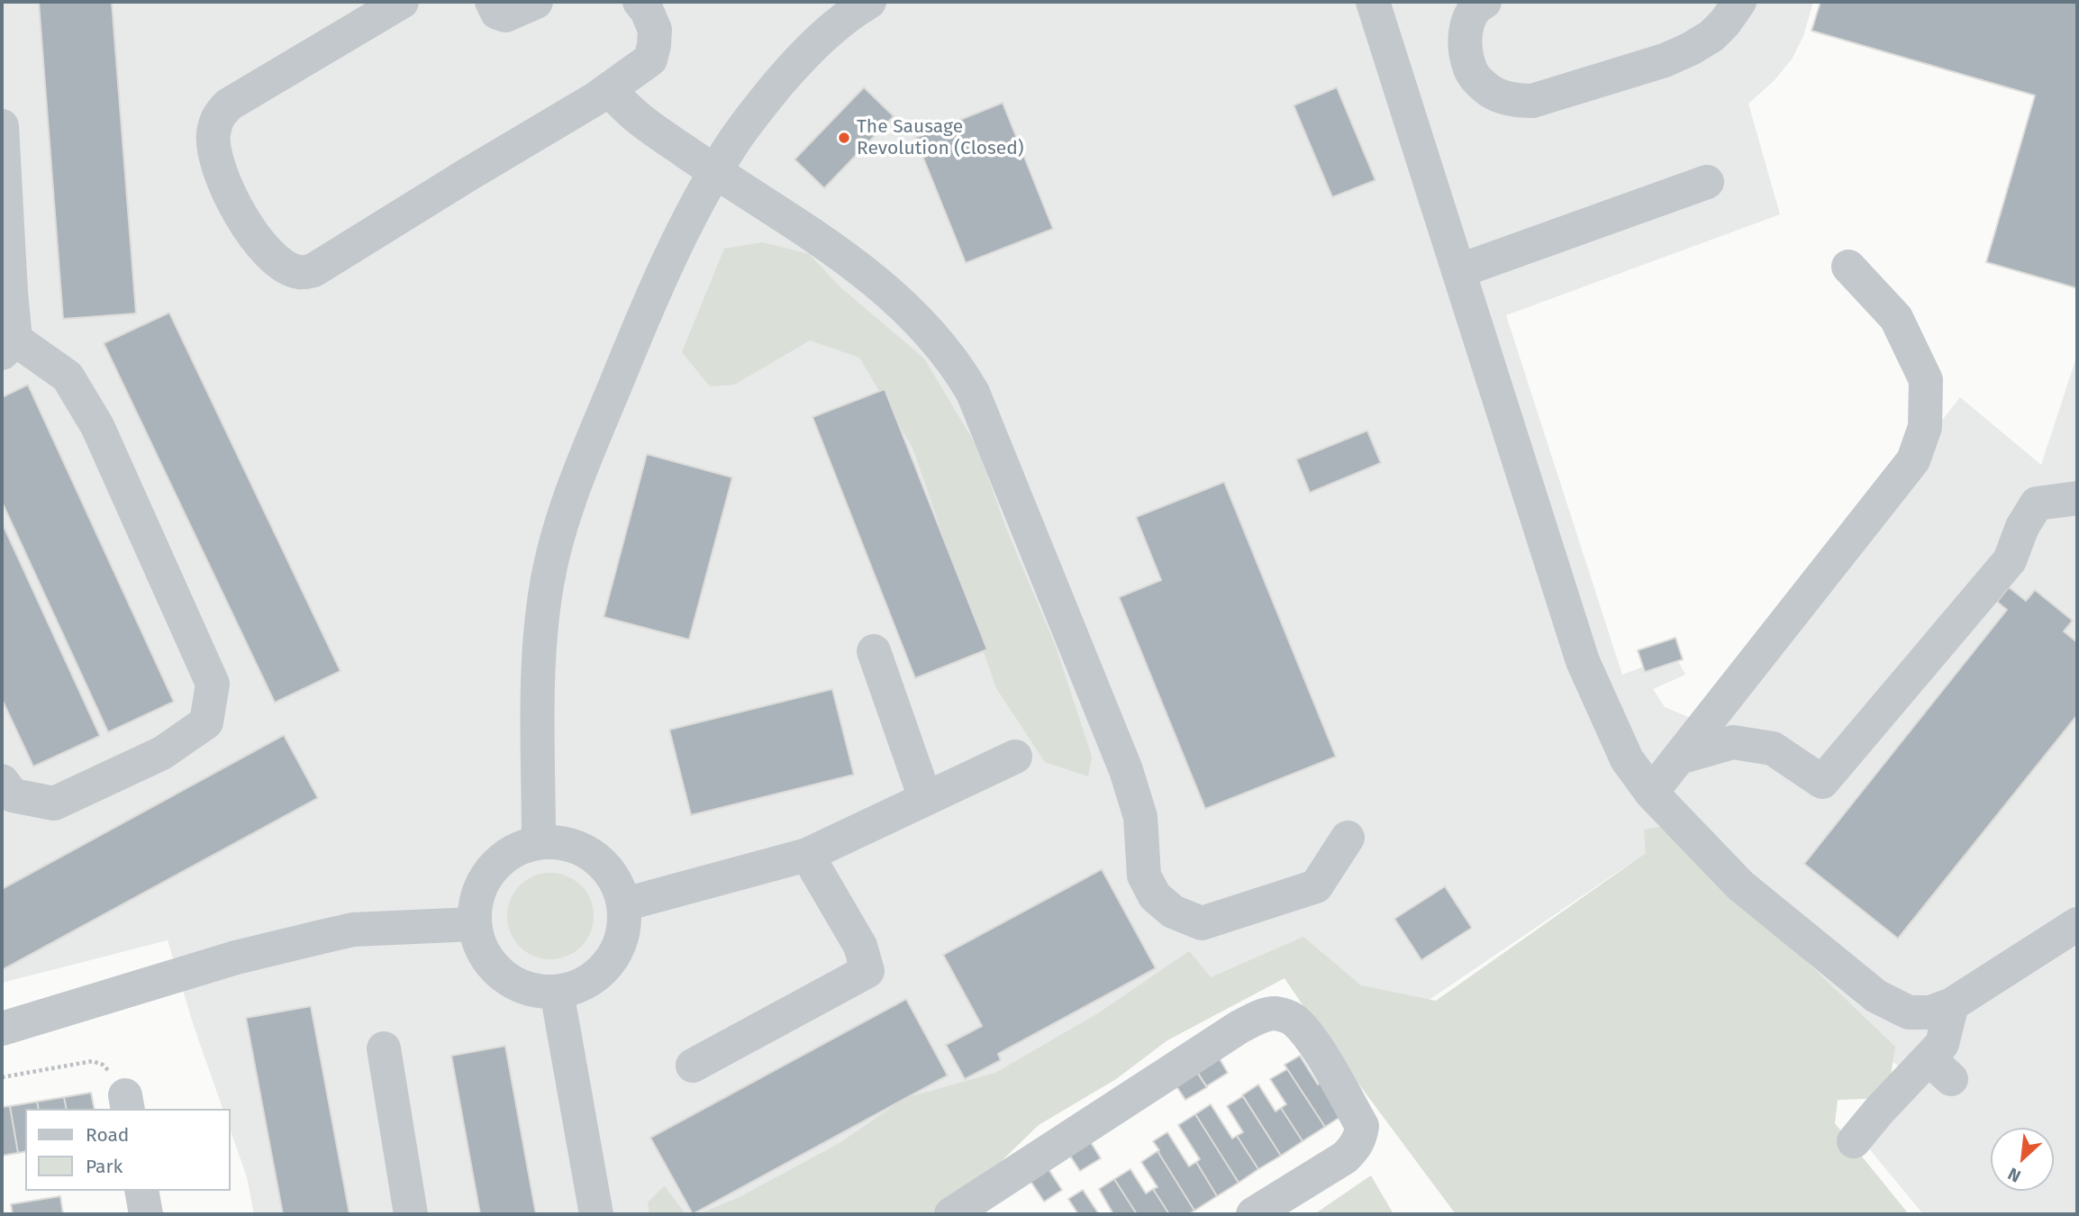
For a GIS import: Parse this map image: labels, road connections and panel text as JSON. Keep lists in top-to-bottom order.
{
  "places": ["The Sausage Revolution (Closed)"],
  "legend": ["Road", "Park"],
  "north": "bottom left"
}
